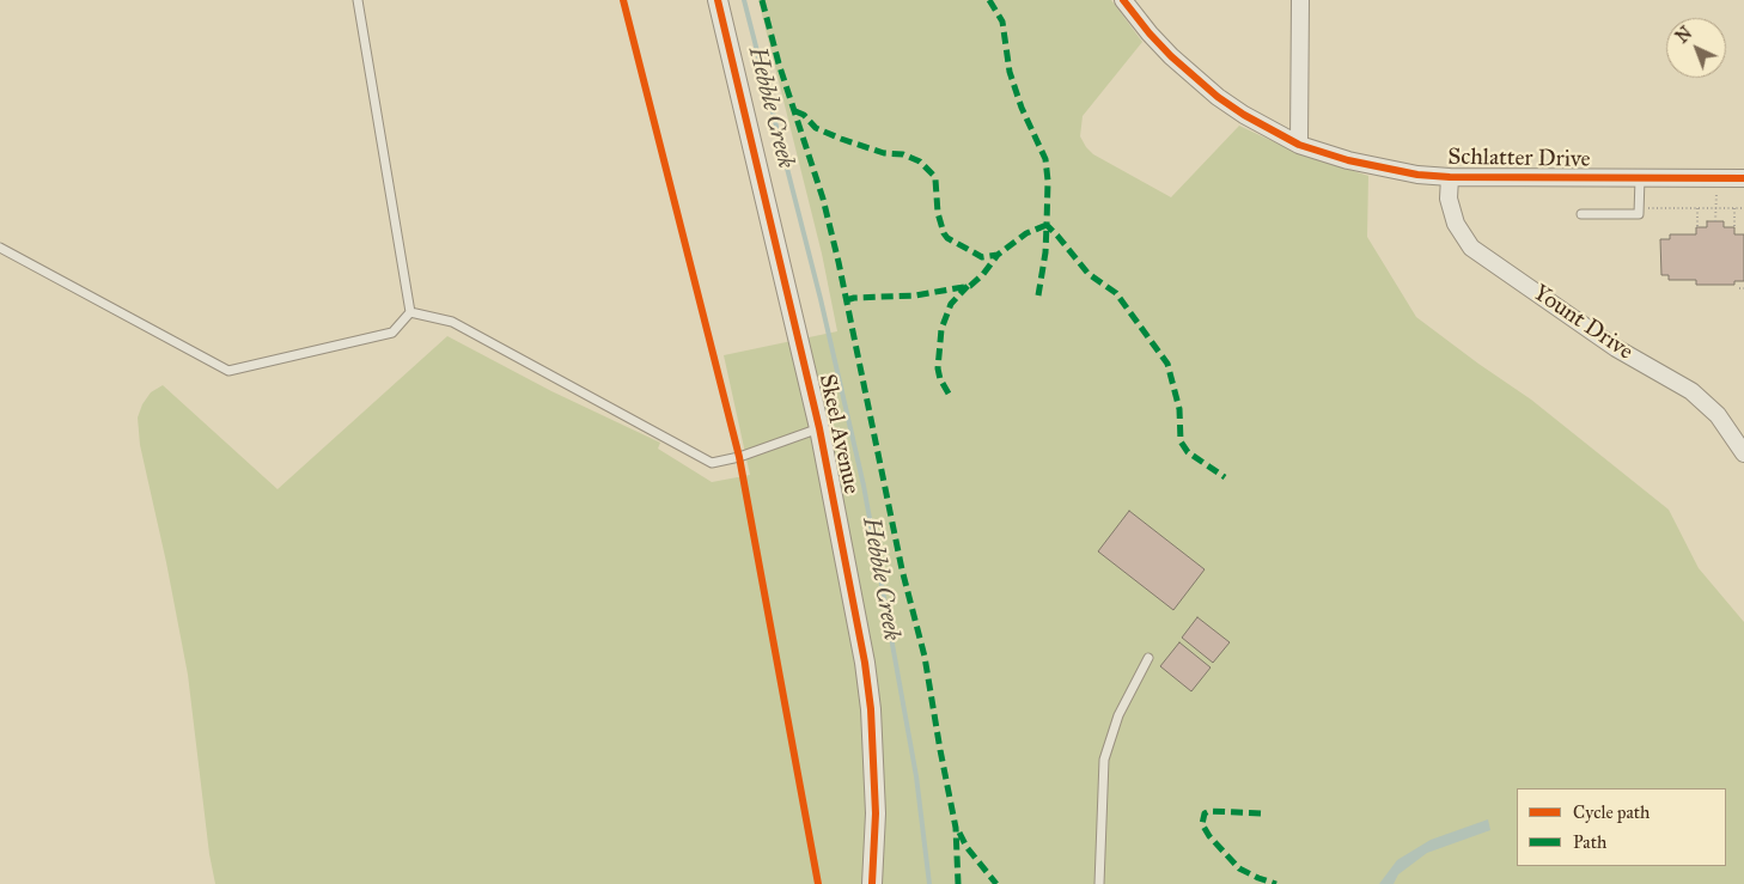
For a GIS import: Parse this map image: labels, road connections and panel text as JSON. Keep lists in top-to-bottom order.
{
  "streets": {
    "street": ["Schlatter Drive", "Yount Drive", "Skeel Avenue"]
  },
  "crossings": [
    ["Schlatter Drive", "Yount Drive"]
  ],
  "water": ["Hebble Creek"],
  "legend": ["Cycle path", "Path"],
  "north": "top left"
}
